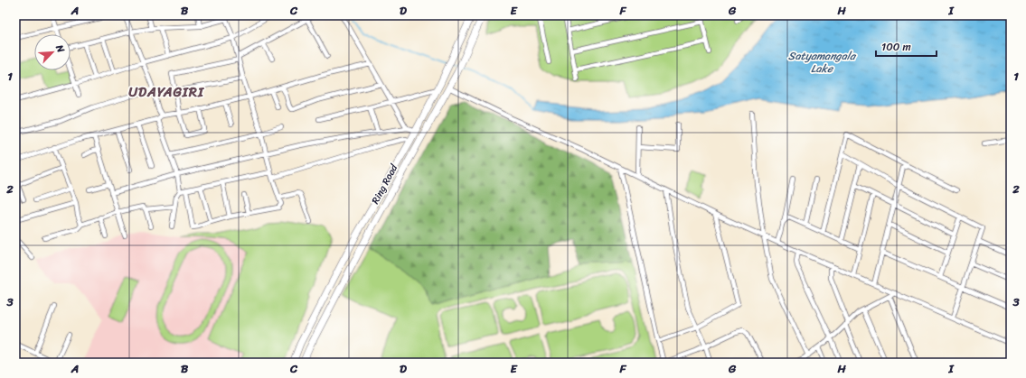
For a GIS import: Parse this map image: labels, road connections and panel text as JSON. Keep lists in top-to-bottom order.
{
  "streets": {
    "main road": ["Ring Road"]
  },
  "districts": ["UDAYAGIRI"],
  "water": ["Satyamangala Lake"],
  "scale_bar": "100 m",
  "north": "top right",
  "grid": {
    "columns": [
      "A",
      "B",
      "C",
      "D",
      "E",
      "F",
      "G",
      "H",
      "I"
    ],
    "rows": ["1", "2", "3"]
  }
}
